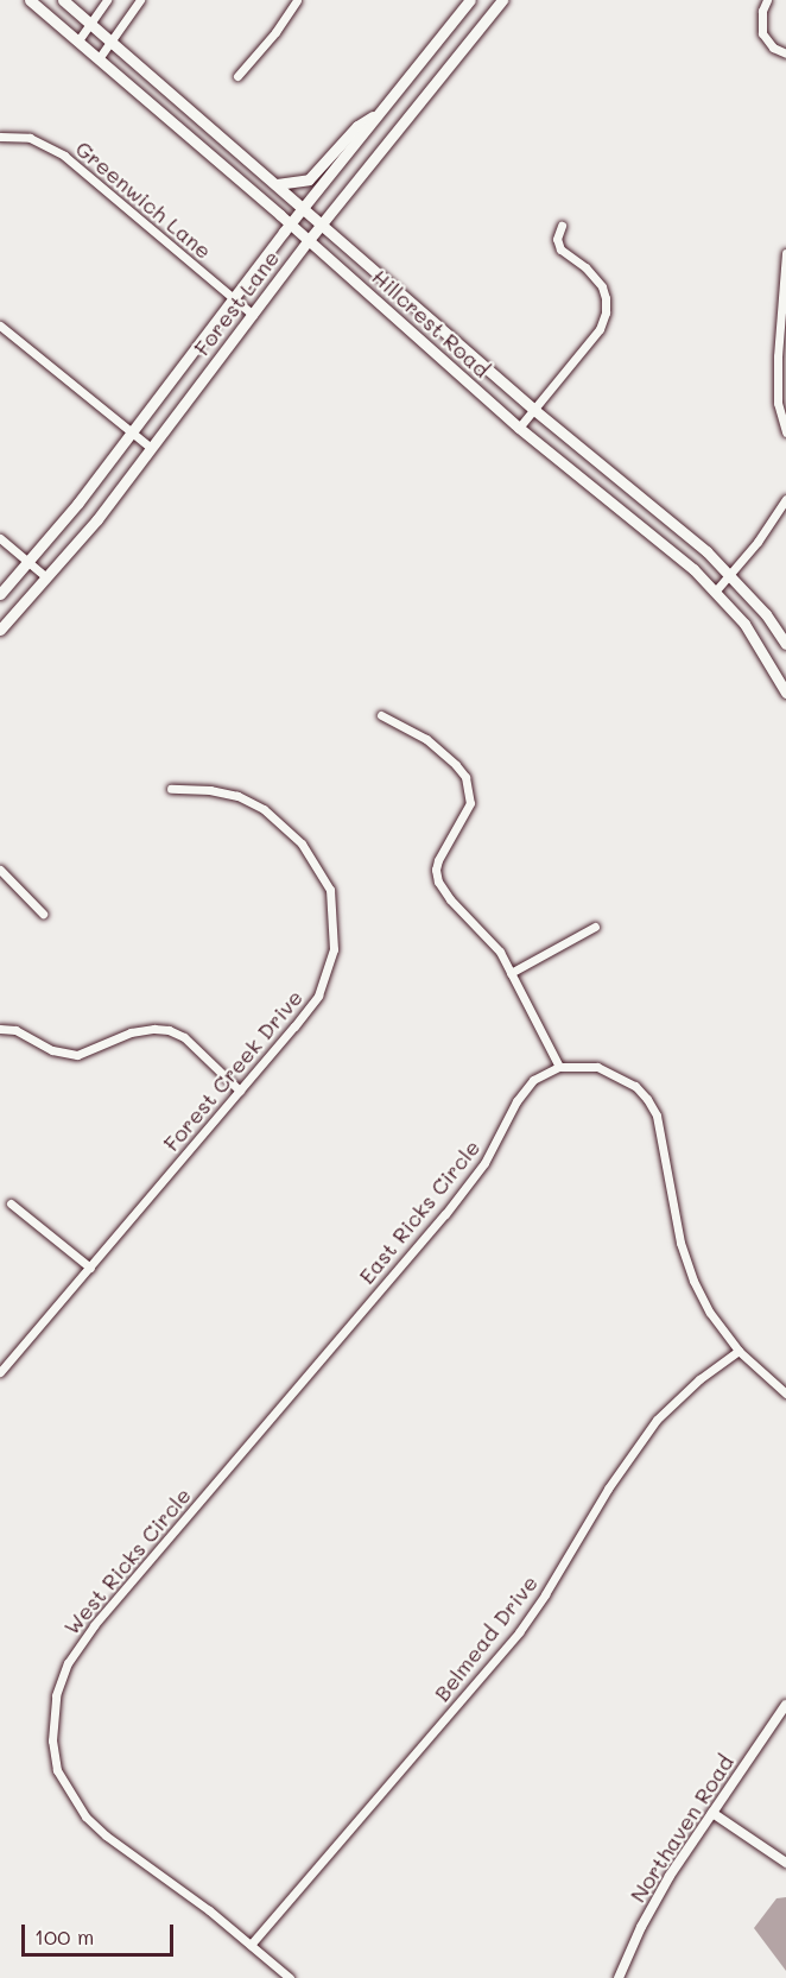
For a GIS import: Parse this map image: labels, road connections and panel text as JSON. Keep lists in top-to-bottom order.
{
  "streets": {
    "main road": ["Forest Lane", "Hillcrest Road"],
    "street": [
      "Greenwich Lane",
      "Forest Creek Drive",
      "East Ricks Circle",
      "West Ricks Circle",
      "Belmead Drive",
      "Northaven Road"
    ]
  },
  "crossings": [
    ["Greenwich Lane", "Forest Lane"],
    ["Forest Lane", "Hillcrest Road"],
    ["East Ricks Circle", "West Ricks Circle"],
    ["West Ricks Circle", "Belmead Drive"]
  ],
  "scale_bar": "100 m"
}
